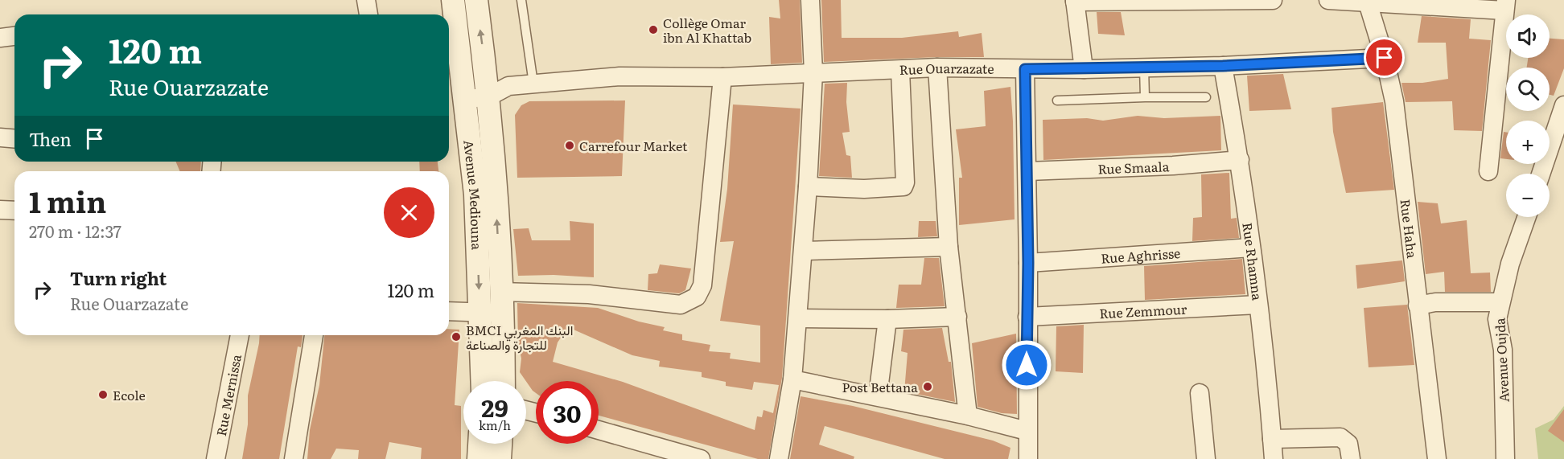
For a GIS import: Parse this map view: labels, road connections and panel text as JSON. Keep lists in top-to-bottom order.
{
  "streets": {
    "street": [
      "Rue Ouarzazate",
      "Rue Smaala",
      "Avenue Mediouna",
      "Rue Haha",
      "Rue Aghrisse",
      "Rue Rhamna",
      "Rue Zemmour",
      "Avenue Oujda",
      "Rue Mernissa"
    ]
  },
  "crossings": [
    ["Rue Ouarzazate", "Avenue Mediouna"],
    ["Rue Ouarzazate", "Rue Haha"],
    ["Rue Ouarzazate", "Rue Rhamna"],
    ["Rue Smaala", "Rue Rhamna"],
    ["Rue Aghrisse", "Rue Rhamna"],
    ["Rue Rhamna", "Rue Zemmour"]
  ],
  "places": [
    "Collège Omar ibn Al Khattab",
    "Carrefour Market",
    "BMCI البنك المغربي للتجارة والصناعة",
    "Post Bettana",
    "Ecole"
  ],
  "page": {
    "map_buttons": ["+", "−"],
    "turn": ["120 m", "Rue Ouarzazate"],
    "then": "Then",
    "heading": ["1 min", "270 m · 12:37"],
    "list": [
      {
        "name": "Turn right",
        "note": "Rue Ouarzazate",
        "value": "120 m"
      }
    ],
    "speed": "29 km/h",
    "limit": "30"
  }
}
